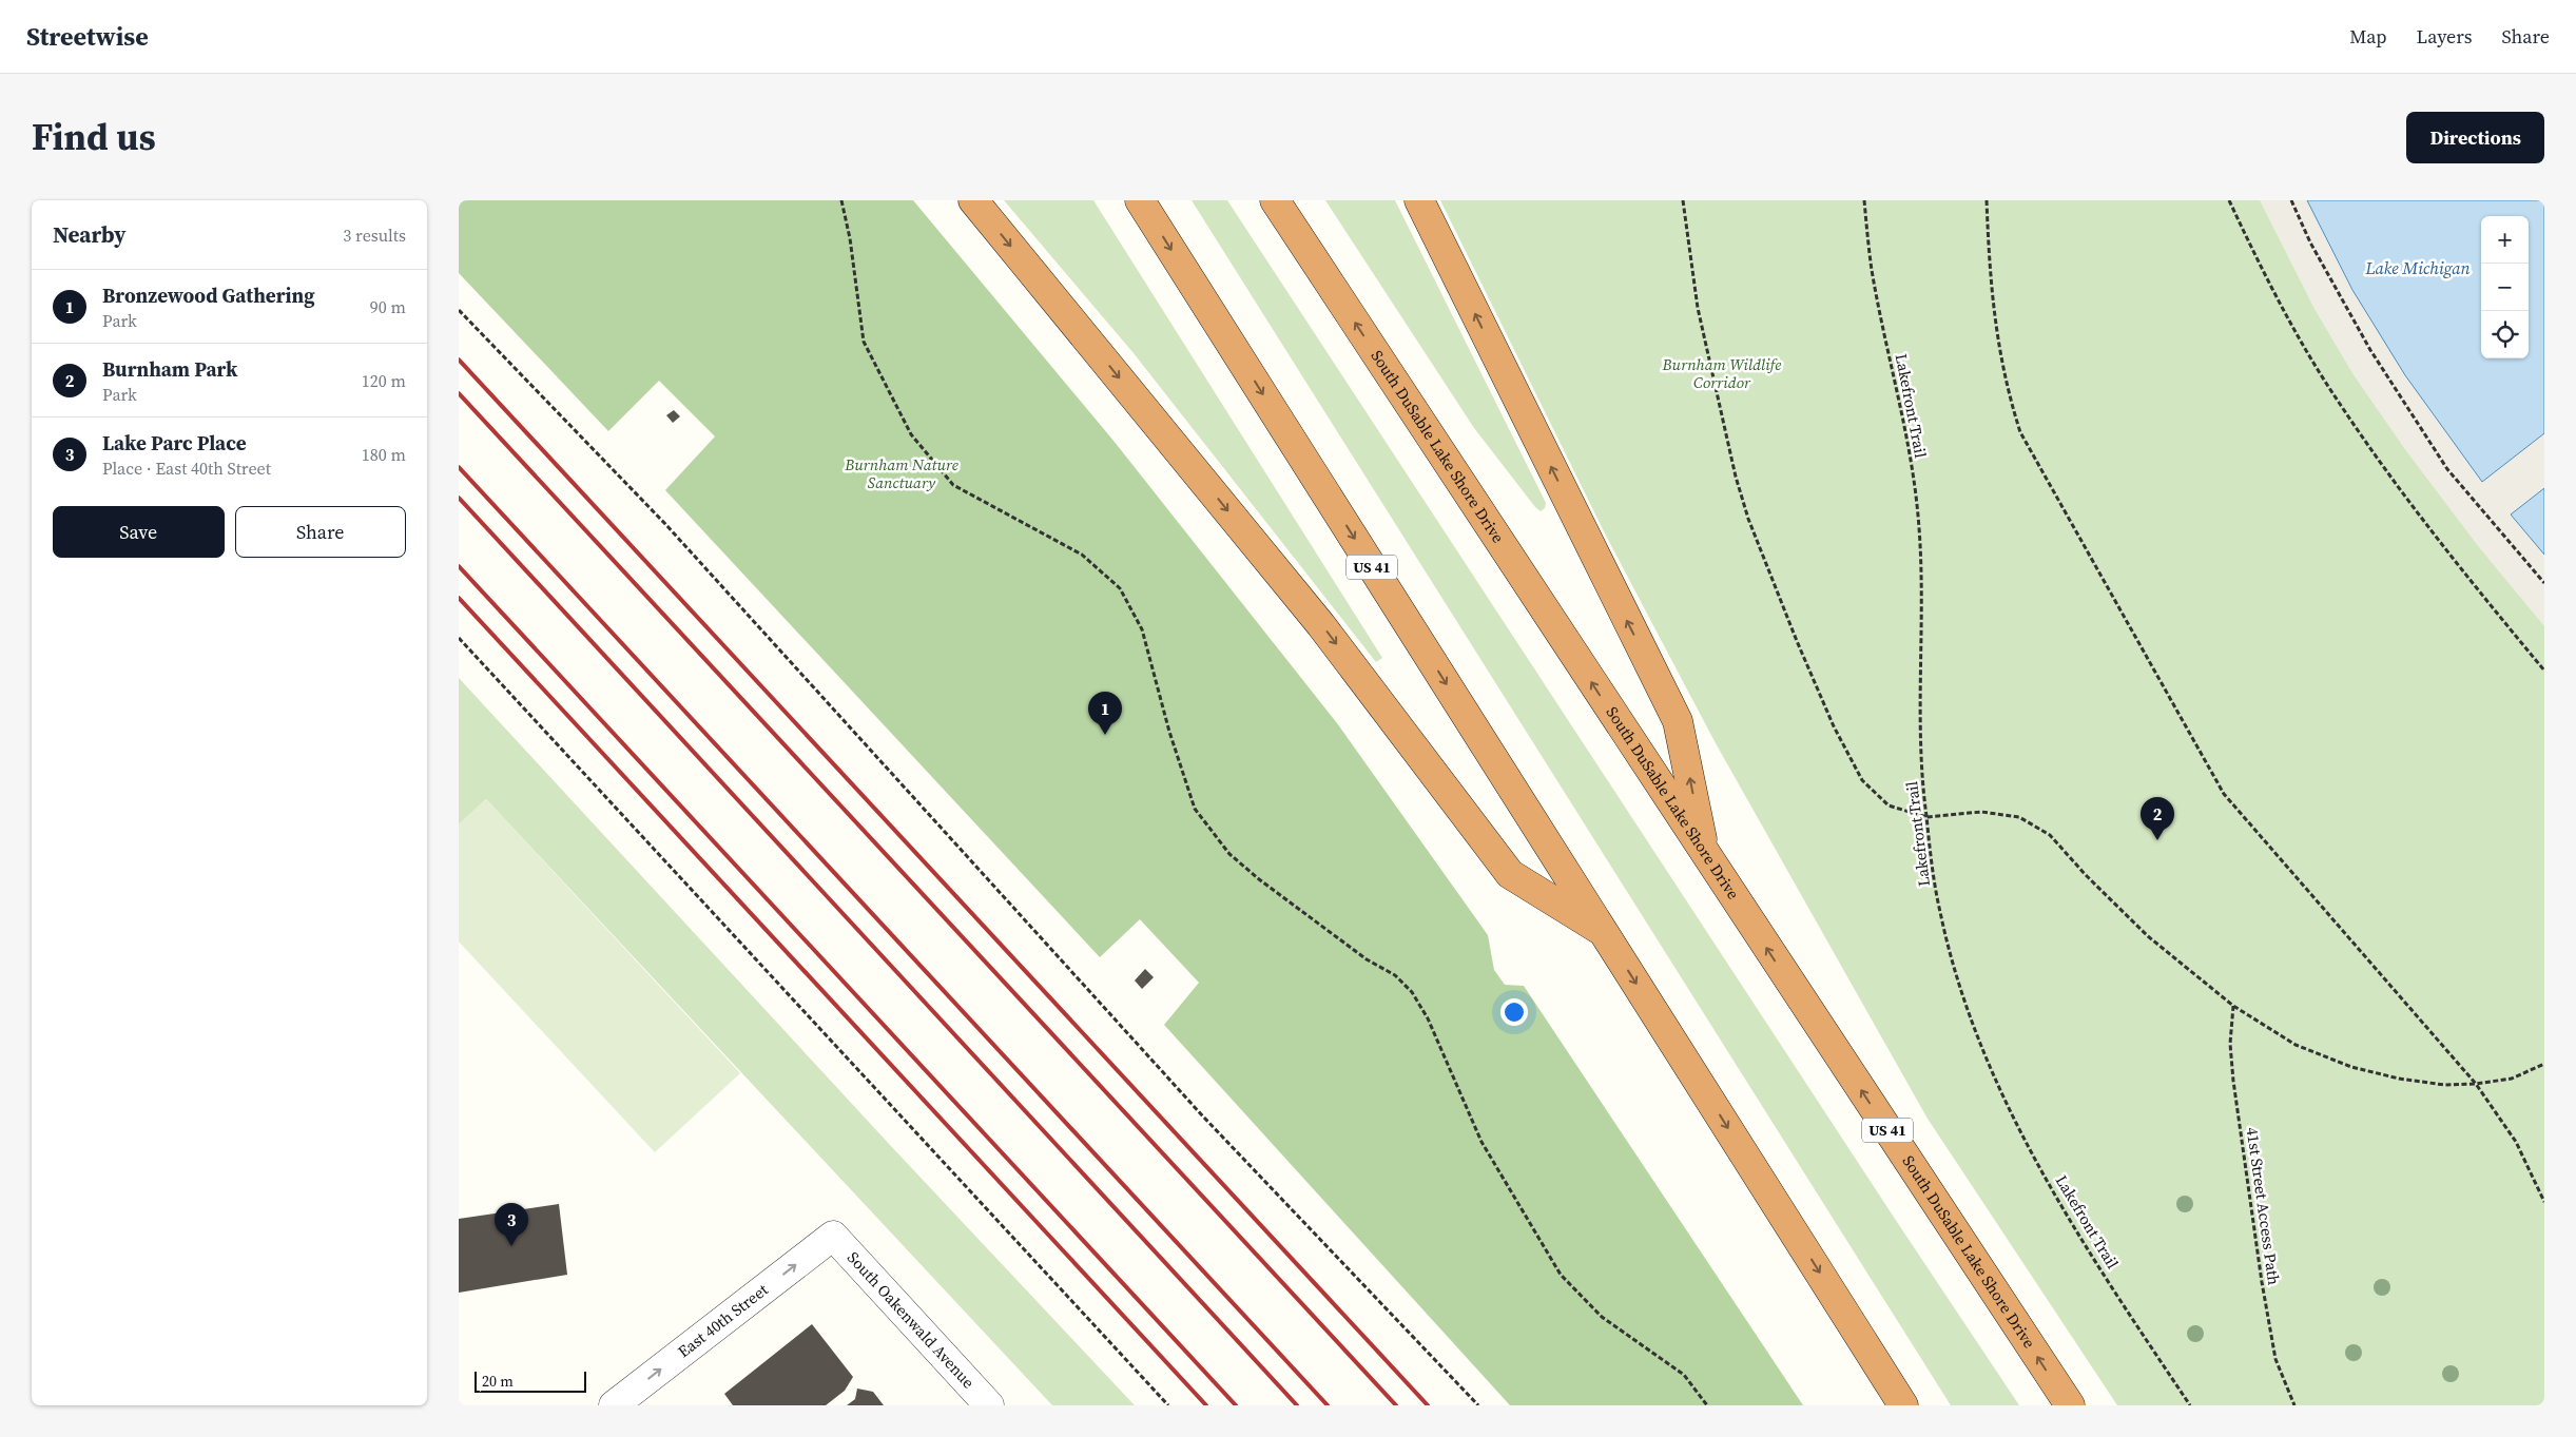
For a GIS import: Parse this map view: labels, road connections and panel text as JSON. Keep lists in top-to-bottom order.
{
  "streets": {
    "highway": ["South DuSable Lake Shore Drive", "US 41"],
    "street": ["East 40th Street", "South Oakenwald Avenue"],
    "path": ["Lakefront Trail", "41st Street Access Path"]
  },
  "crossings": [
    ["East 40th Street", "South Oakenwald Avenue"]
  ],
  "one_way": ["East 40th Street"],
  "water": ["Lake Michigan"],
  "parks": ["Burnham Wildlife Corridor", "Burnham Nature Sanctuary"],
  "scale_bar": "20 m",
  "page": {
    "header": "Streetwise",
    "nav": ["Map", "Layers", "Share"],
    "title": "Find us",
    "buttons": [
      "Directions",
      ["Save", "Share"]
    ],
    "heading": ["Nearby", "3 results"],
    "map_buttons": ["+", "−"],
    "list": [
      {
        "mark": "1",
        "name": "Bronzewood Gathering",
        "note": "Park",
        "value": "90 m"
      },
      {
        "mark": "2",
        "name": "Burnham Park",
        "note": "Park",
        "value": "120 m"
      },
      {
        "mark": "3",
        "name": "Lake Parc Place",
        "note": "Place · East 40th Street",
        "value": "180 m"
      }
    ],
    "pins": ["1", "2", "3"],
    "scale": "20 m"
  }
}
